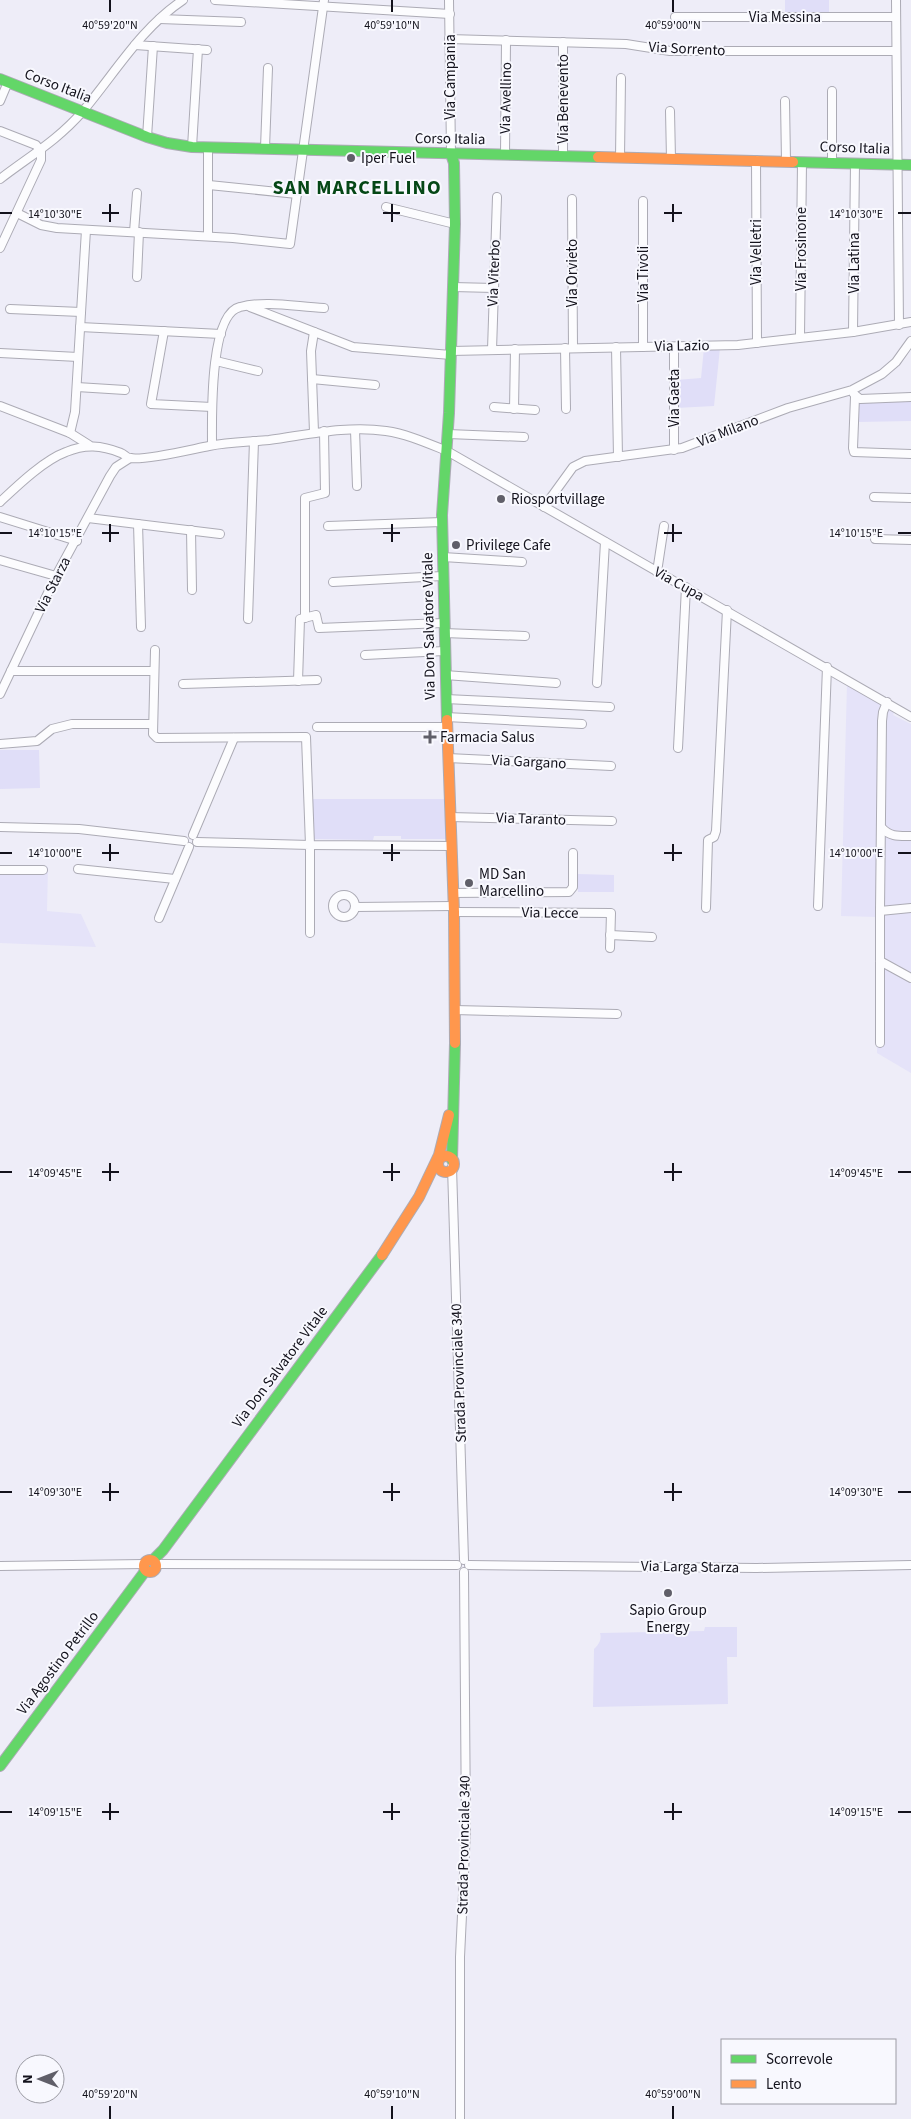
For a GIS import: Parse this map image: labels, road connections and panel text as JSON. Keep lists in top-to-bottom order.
{
  "streets": {
    "street": [
      "Via Messina",
      "Via Sorrento",
      "Via Campania",
      "Corso Italia",
      "Via Avellino",
      "Via Benevento",
      "Via Frosinone",
      "Via Velletri",
      "Via Latina",
      "Via Viterbo",
      "Via Orvieto",
      "Via Tivoli",
      "Via Lazio",
      "Via Gaeta",
      "Via Milano",
      "Via Cupa",
      "Via Starza",
      "Via Don Salvatore Vitale",
      "Via Gargano",
      "Via Taranto",
      "Via Lecce",
      "Strada Provinciale 340",
      "Via Larga Starza",
      "Via Agostino Petrillo"
    ]
  },
  "crossings": [
    ["Via Sorrento", "Via Campania"],
    ["Via Sorrento", "Via Avellino"],
    ["Via Sorrento", "Via Benevento"],
    ["Via Campania", "Corso Italia"],
    ["Via Campania", "Via Don Salvatore Vitale"],
    ["Corso Italia", "Via Avellino"],
    ["Corso Italia", "Via Benevento"],
    ["Corso Italia", "Via Frosinone"],
    ["Corso Italia", "Via Velletri"],
    ["Corso Italia", "Via Latina"],
    ["Corso Italia", "Via Don Salvatore Vitale"],
    ["Via Frosinone", "Via Lazio"],
    ["Via Velletri", "Via Lazio"],
    ["Via Latina", "Via Lazio"],
    ["Via Viterbo", "Via Lazio"],
    ["Via Orvieto", "Via Lazio"],
    ["Via Tivoli", "Via Lazio"],
    ["Via Lazio", "Via Gaeta"],
    ["Via Lazio", "Via Don Salvatore Vitale"],
    ["Via Gaeta", "Via Milano"],
    ["Via Milano", "Via Cupa"],
    ["Via Cupa", "Via Starza"],
    ["Via Cupa", "Via Don Salvatore Vitale"],
    ["Via Don Salvatore Vitale", "Via Gargano"],
    ["Via Don Salvatore Vitale", "Via Taranto"],
    ["Via Don Salvatore Vitale", "Via Lecce"],
    ["Via Don Salvatore Vitale", "Strada Provinciale 340"],
    ["Via Don Salvatore Vitale", "Via Larga Starza"],
    ["Via Don Salvatore Vitale", "Via Agostino Petrillo"],
    ["Strada Provinciale 340", "Via Larga Starza"],
    ["Via Larga Starza", "Via Agostino Petrillo"]
  ],
  "districts": ["SAN MARCELLINO"],
  "places": {
    "other": [
      "Iper Fuel",
      "Riosportvillage",
      "Privilege Cafe",
      "MD San Marcellino",
      "Sapio Group Energy"
    ],
    "health": ["Farmacia Salus"]
  },
  "legend": ["Scorrevole", "Lento"],
  "north": "left",
  "coordinates": [
    "40°59'20\"N",
    "40°59'10\"N",
    "40°59'00\"N",
    "14°10'30\"E",
    "14°10'15\"E",
    "14°10'00\"E",
    "14°09'45\"E",
    "14°09'30\"E",
    "14°09'15\"E"
  ]
}
